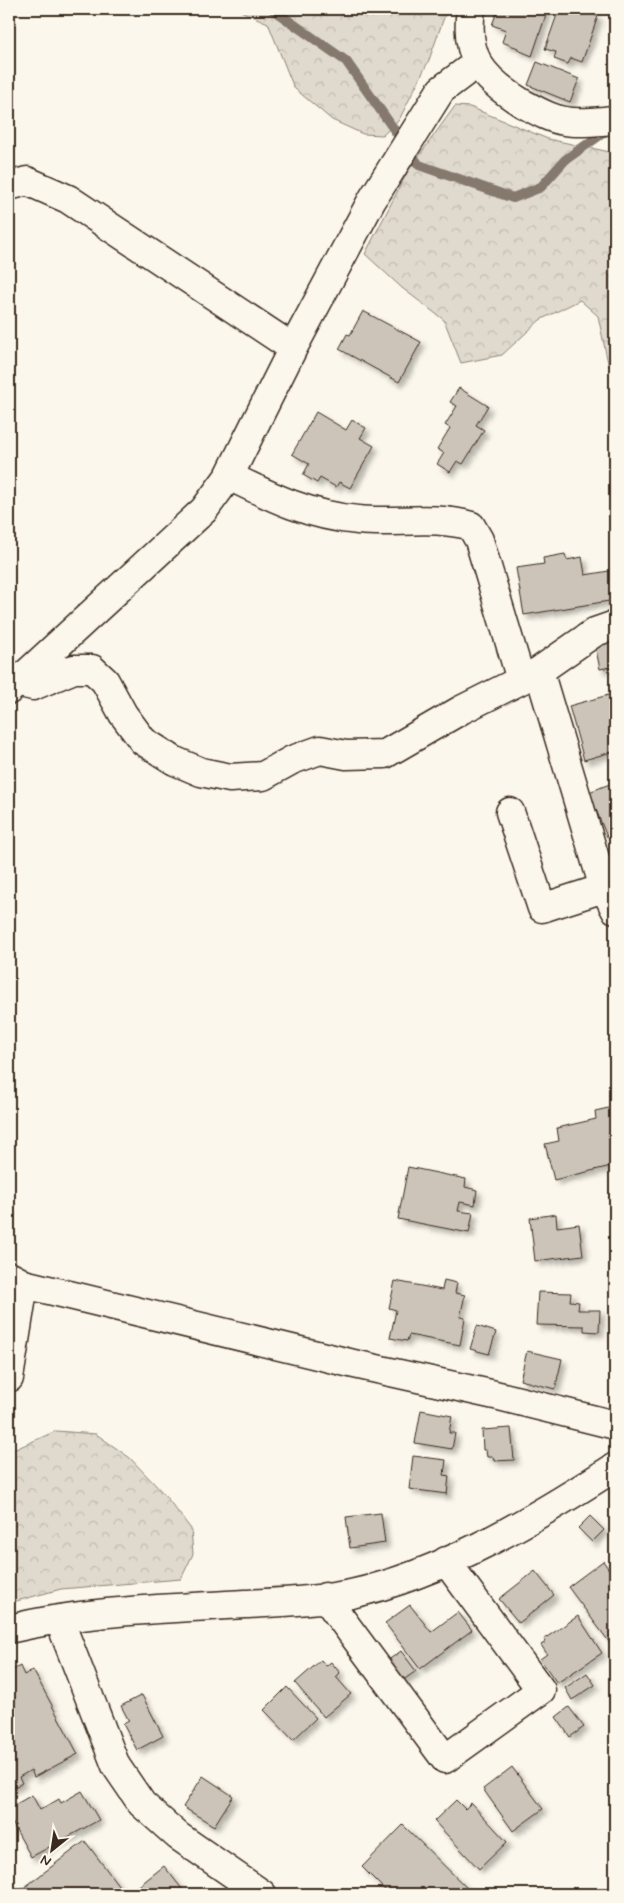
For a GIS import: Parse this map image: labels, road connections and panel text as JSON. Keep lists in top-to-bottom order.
{
  "north": "bottom left"
}
